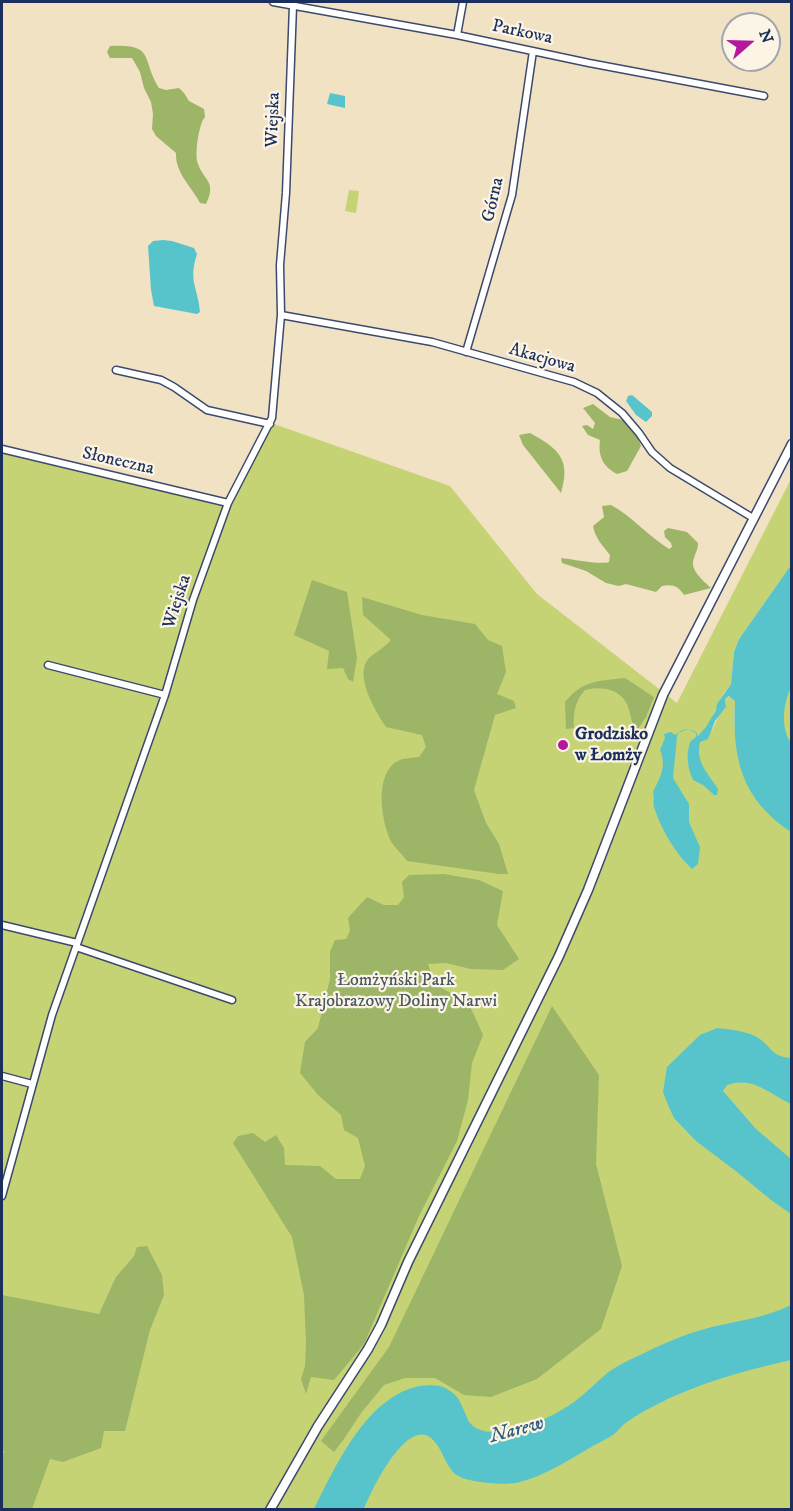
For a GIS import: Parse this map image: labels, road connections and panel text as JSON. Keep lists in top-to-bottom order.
{
  "streets": {
    "street": [
      "Parkowa",
      "Wiejska",
      "Górna",
      "Akacjowa",
      "Słoneczna"
    ]
  },
  "crossings": [
    ["Parkowa", "Wiejska"],
    ["Parkowa", "Górna"],
    ["Wiejska", "Akacjowa"],
    ["Wiejska", "Słoneczna"],
    ["Górna", "Akacjowa"]
  ],
  "water": ["Narew"],
  "parks": ["Łomżyński Park Krajobrazowy Doliny Narwi"],
  "places": ["Grodzisko w Łomży"],
  "north": "right"
}
